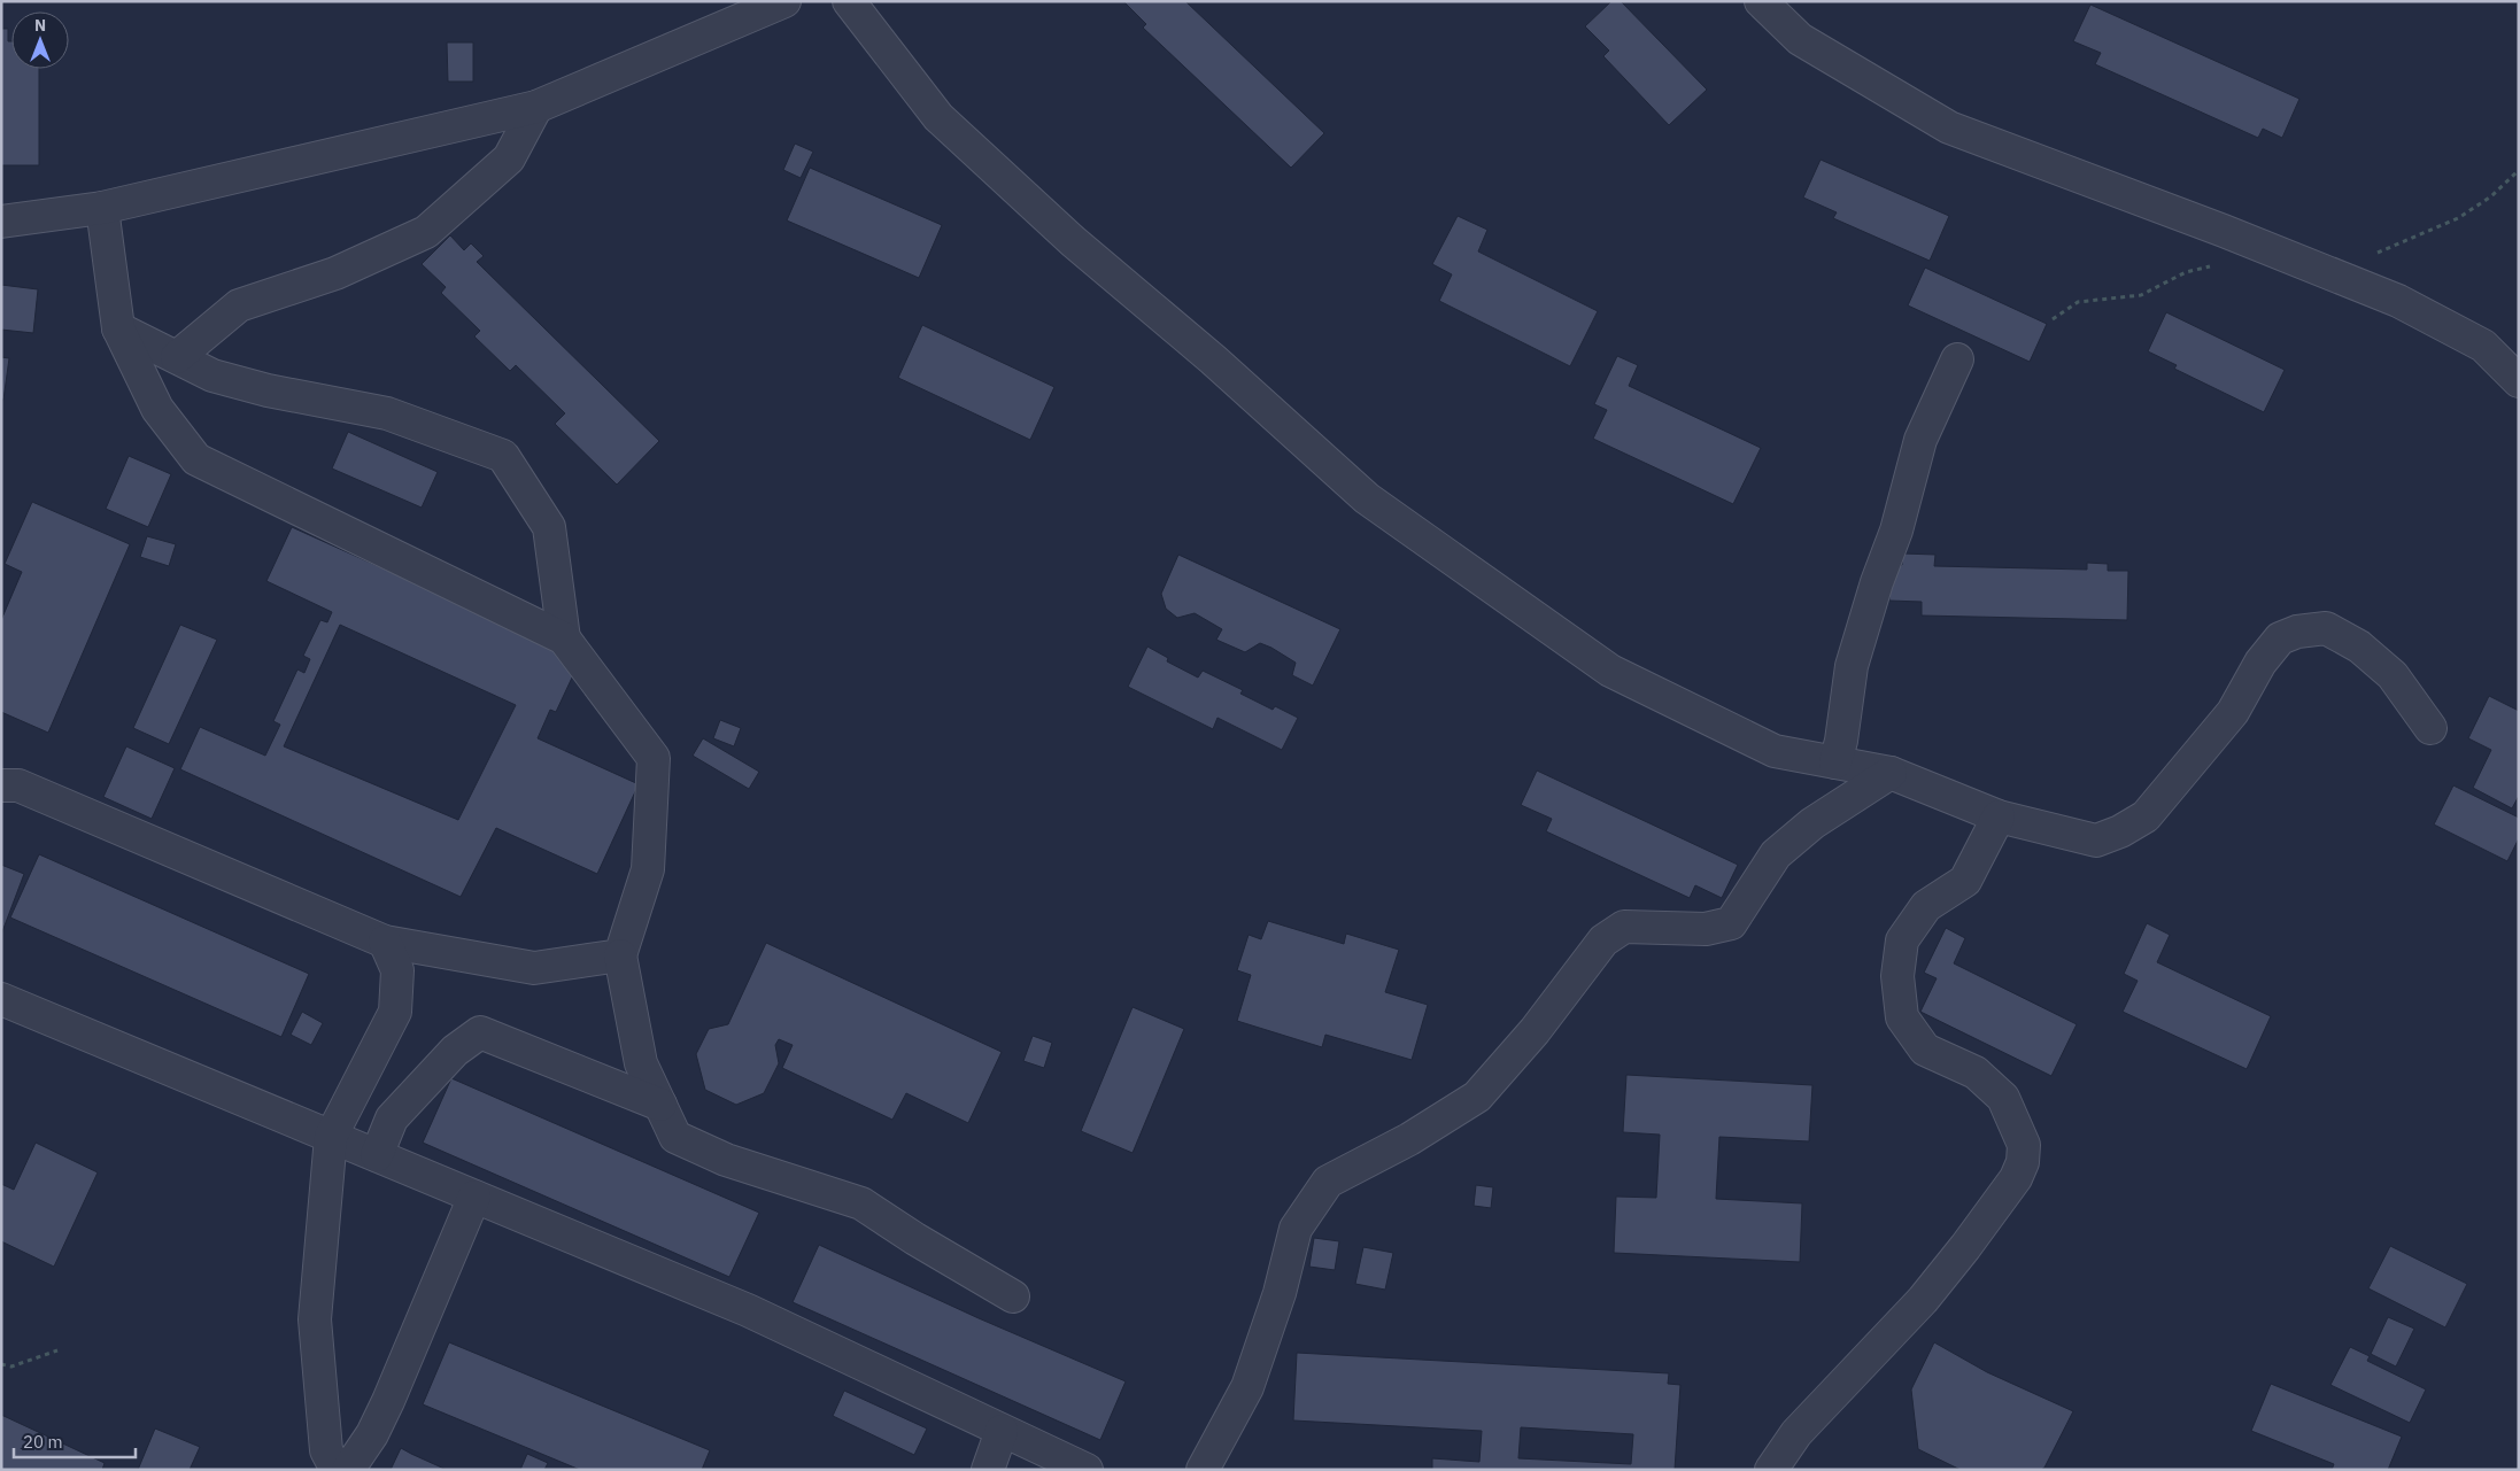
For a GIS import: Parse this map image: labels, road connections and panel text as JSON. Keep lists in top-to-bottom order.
{
  "scale_bar": "20 m",
  "north": "top"
}
